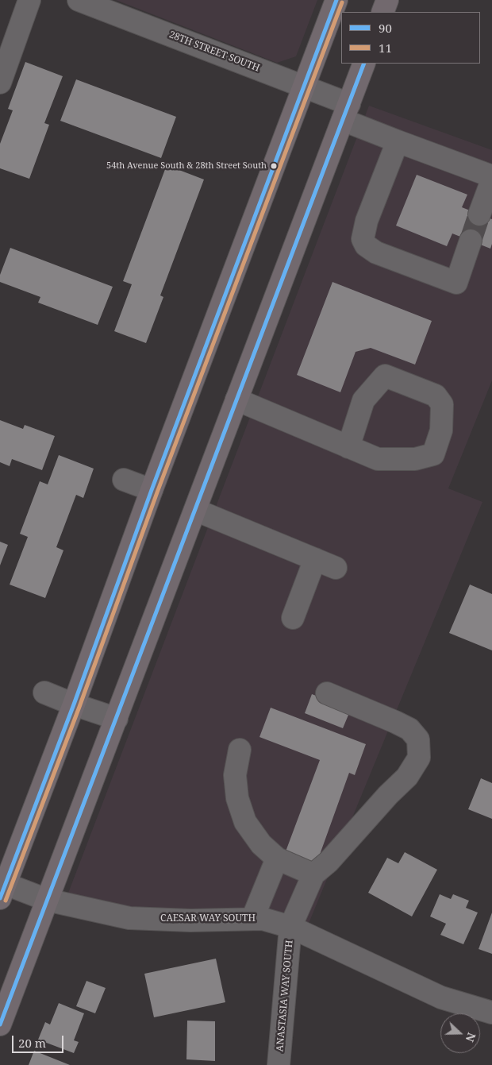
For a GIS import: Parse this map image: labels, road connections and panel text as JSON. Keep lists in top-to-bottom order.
{
  "streets": {
    "street": ["28TH STREET SOUTH", "CAESAR WAY SOUTH", "ANASTASIA WAY SOUTH"]
  },
  "crossings": [
    ["CAESAR WAY SOUTH", "ANASTASIA WAY SOUTH"]
  ],
  "places": ["54th Avenue South & 28th Street South"],
  "lines": ["transit line 90", "transit line 11"],
  "legend": ["90", "11"],
  "scale_bar": "20 m",
  "north": "right"
}
